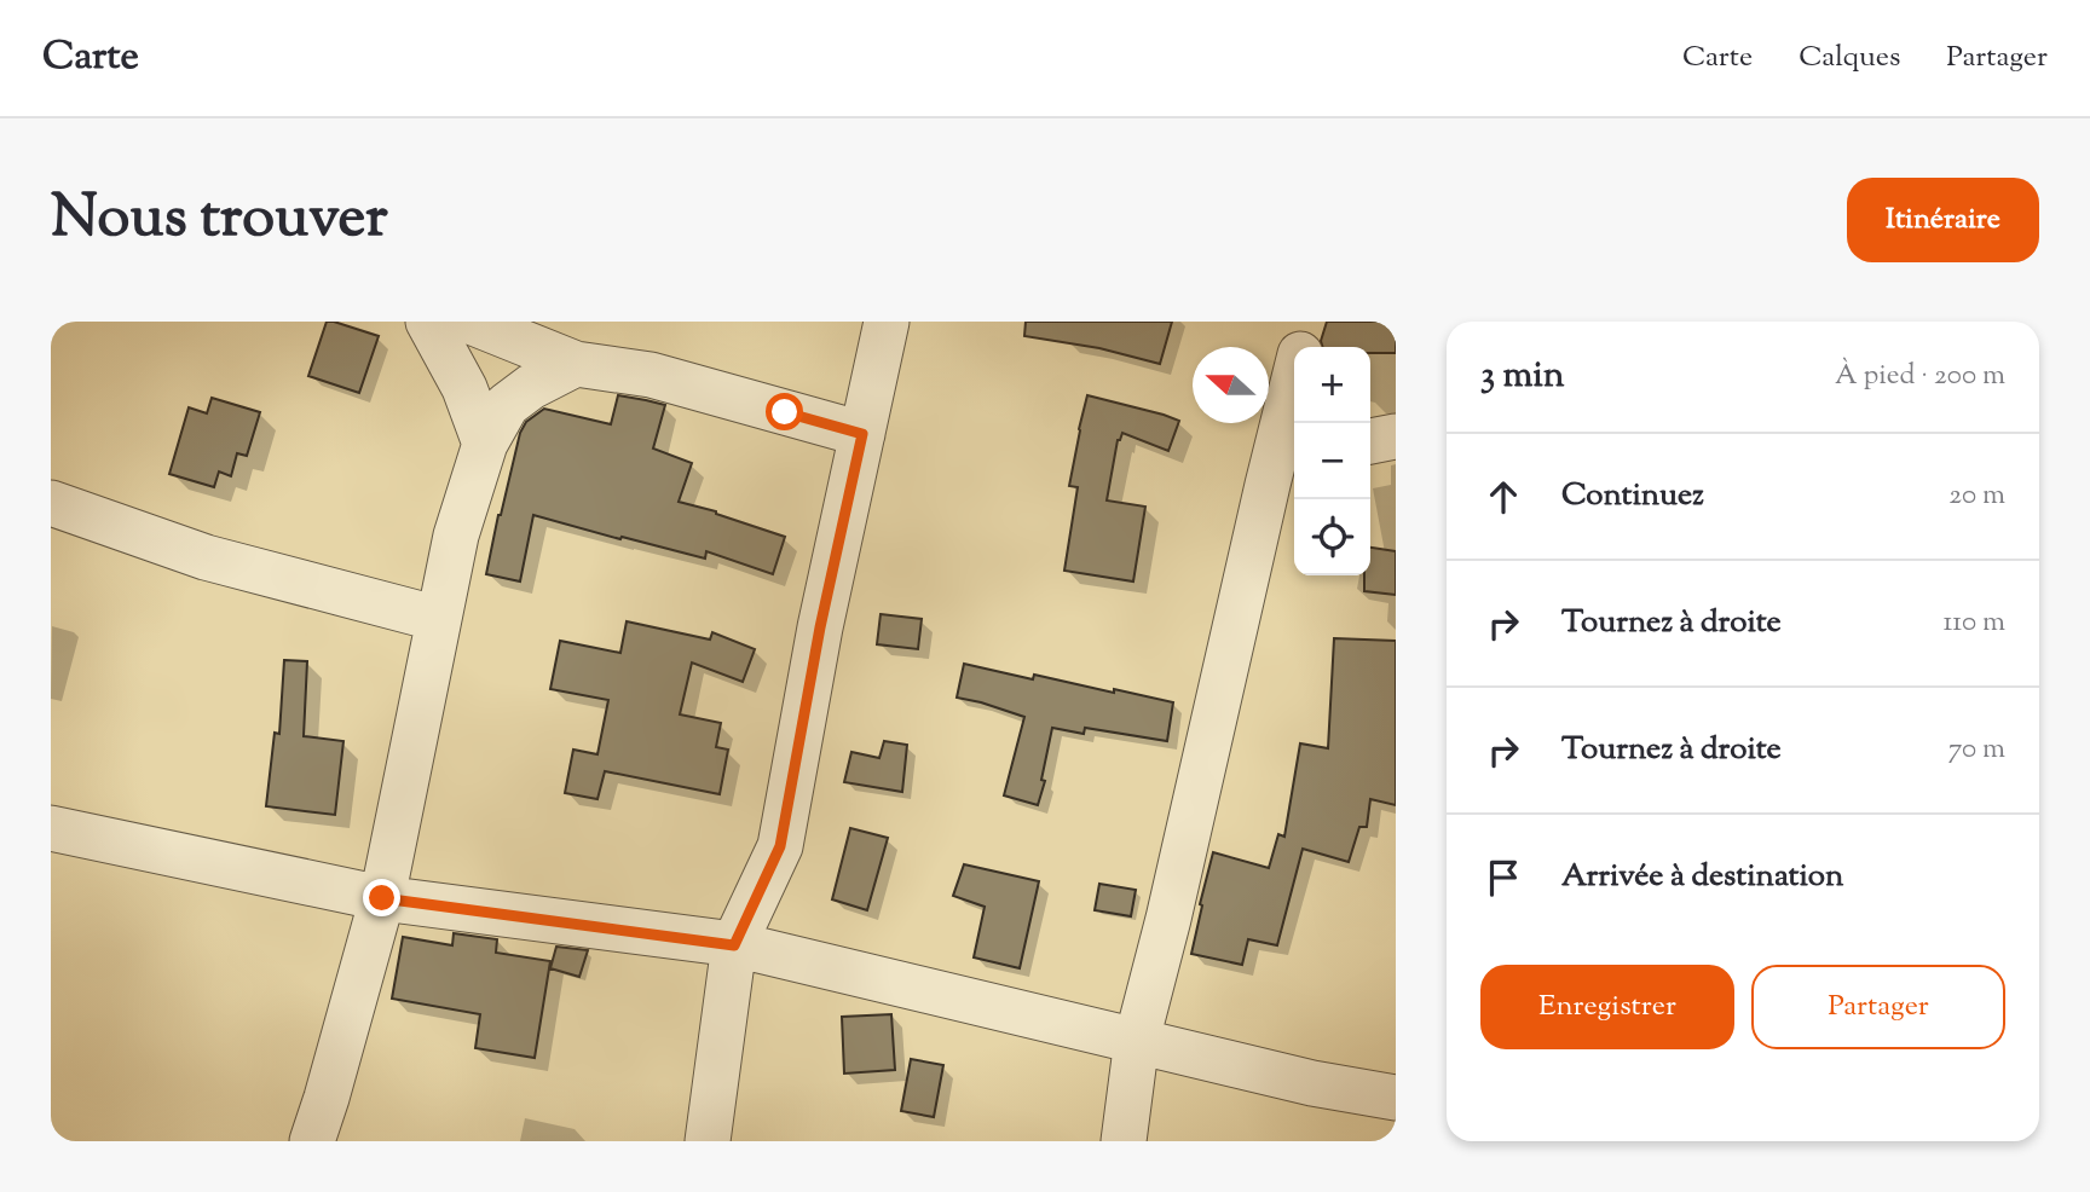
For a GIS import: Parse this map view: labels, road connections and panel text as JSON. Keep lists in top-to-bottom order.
{
  "north": "left",
  "page": {
    "header": "Carte",
    "nav": ["Carte", "Calques", "Partager"],
    "title": "Nous trouver",
    "buttons": [
      "Itinéraire",
      ["Enregistrer", "Partager"]
    ],
    "heading": ["3 min", "À pied · 200 m"],
    "map_buttons": ["+", "−"],
    "list": [
      ["Continuez", "20 m"],
      ["Tournez à droite", "110 m"],
      ["Tournez à droite", "70 m"],
      "Arrivée à destination"
    ]
  }
}
